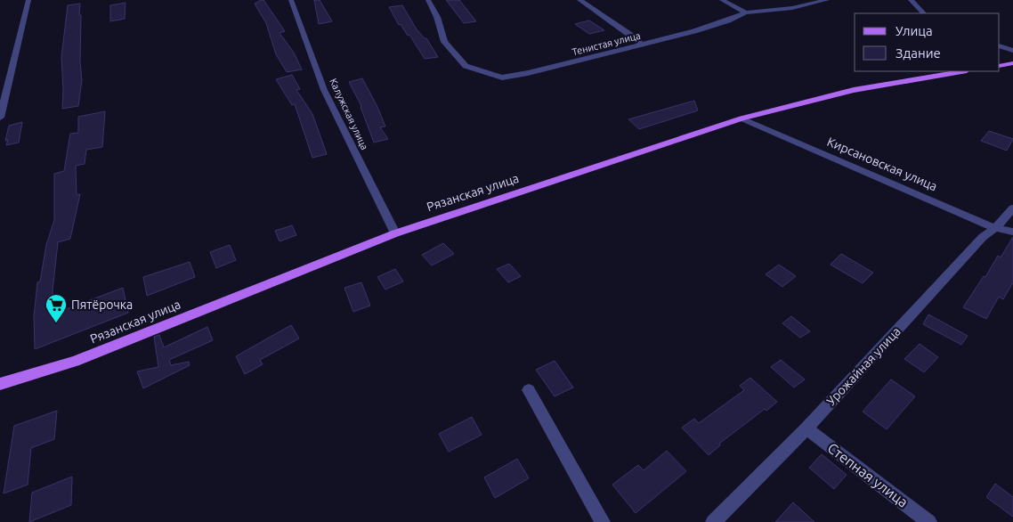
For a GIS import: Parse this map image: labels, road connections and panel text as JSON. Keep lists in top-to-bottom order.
{
  "streets": {
    "main road": ["Рязанская улица"],
    "street": [
      "Тенистая улица",
      "Калужская улица",
      "Кирсановская улица",
      "Урожайная улица",
      "Степная улица"
    ]
  },
  "crossings": [
    ["Калужская улица", "Рязанская улица"],
    ["Кирсановская улица", "Рязанская улица"],
    ["Кирсановская улица", "Урожайная улица"],
    ["Урожайная улица", "Степная улица"]
  ],
  "places": {
    "supermarket": ["Пятёрочка"]
  },
  "legend": ["Улица", "Здание"]
}
